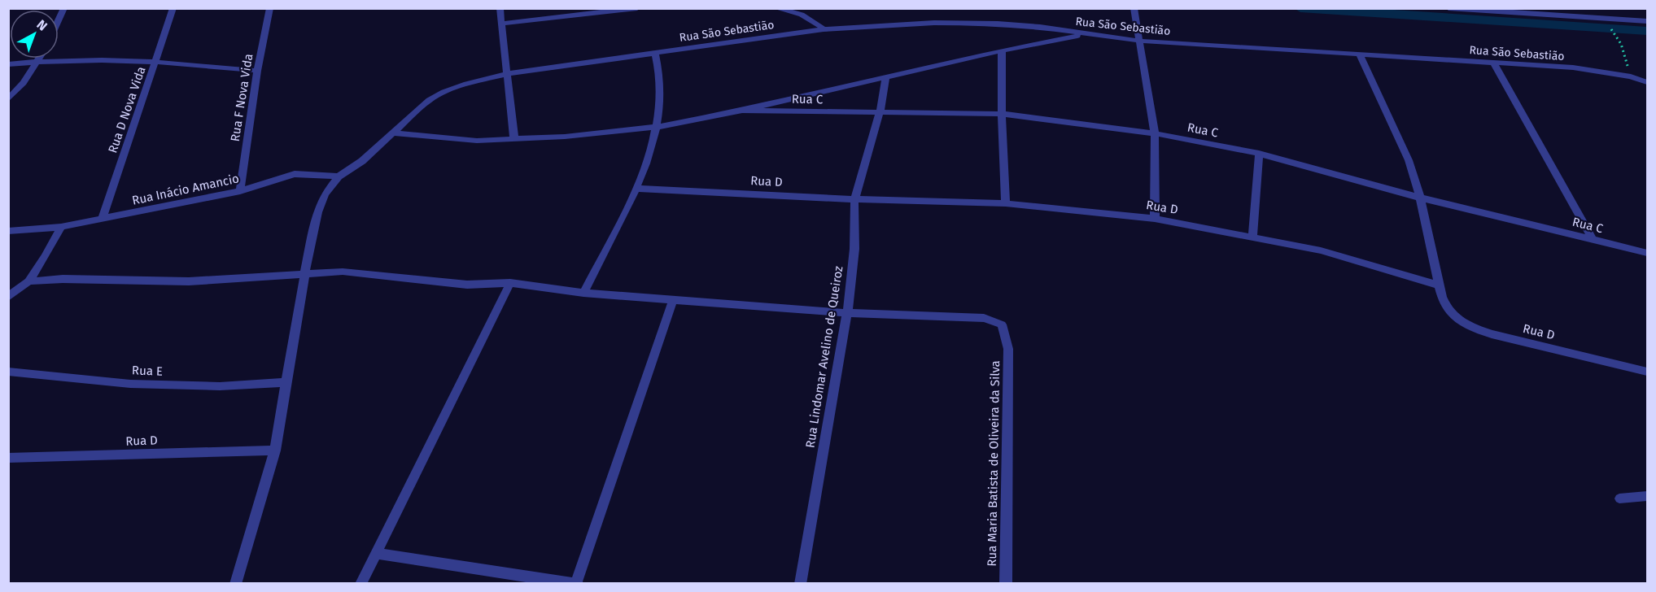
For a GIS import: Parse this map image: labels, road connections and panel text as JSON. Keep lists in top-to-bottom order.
{
  "streets": {
    "street": [
      "Rua São Sebastião",
      "Rua F Nova Vida",
      "Rua C",
      "Rua D Nova Vida",
      "Rua D",
      "Rua Inácio Amancio",
      "Rua Lindomar Avelino de Queiroz",
      "Rua E",
      "Rua Maria Batista de Oliveira da Silva"
    ]
  },
  "crossings": [
    ["Rua São Sebastião", "Rua Inácio Amancio"],
    ["Rua F Nova Vida", "Rua Inácio Amancio"],
    ["Rua C", "Rua Lindomar Avelino de Queiroz"],
    ["Rua D Nova Vida", "Rua Inácio Amancio"],
    ["Rua D", "Rua Lindomar Avelino de Queiroz"],
    ["Rua Lindomar Avelino de Queiroz", "Rua Maria Batista de Oliveira da Silva"]
  ],
  "north": "top right"
}
